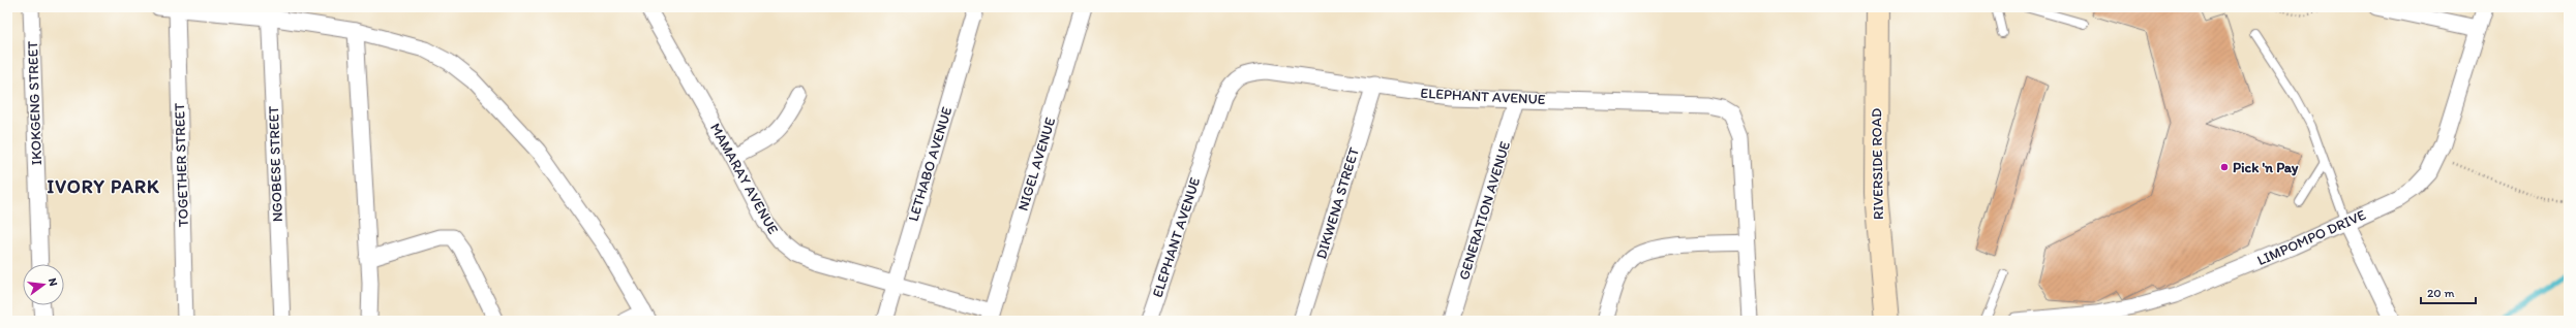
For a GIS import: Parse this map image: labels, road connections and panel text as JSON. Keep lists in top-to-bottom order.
{
  "streets": {
    "street": [
      "ELEPHANT AVENUE",
      "IKOKGENG STREET",
      "NGOBESE STREET",
      "LETHABO AVENUE",
      "NIGEL AVENUE",
      "RIVERSIDE ROAD",
      "TOGETHER STREET",
      "MAMARAY AVENUE",
      "DIKWENA STREET",
      "GENERATION AVENUE",
      "LIMPOMPO DRIVE"
    ]
  },
  "crossings": [
    ["ELEPHANT AVENUE", "DIKWENA STREET"],
    ["ELEPHANT AVENUE", "GENERATION AVENUE"],
    ["LETHABO AVENUE", "MAMARAY AVENUE"],
    ["NIGEL AVENUE", "MAMARAY AVENUE"]
  ],
  "districts": ["IVORY PARK"],
  "places": ["Pick 'n Pay"],
  "scale_bar": "20 m",
  "north": "right"
}
